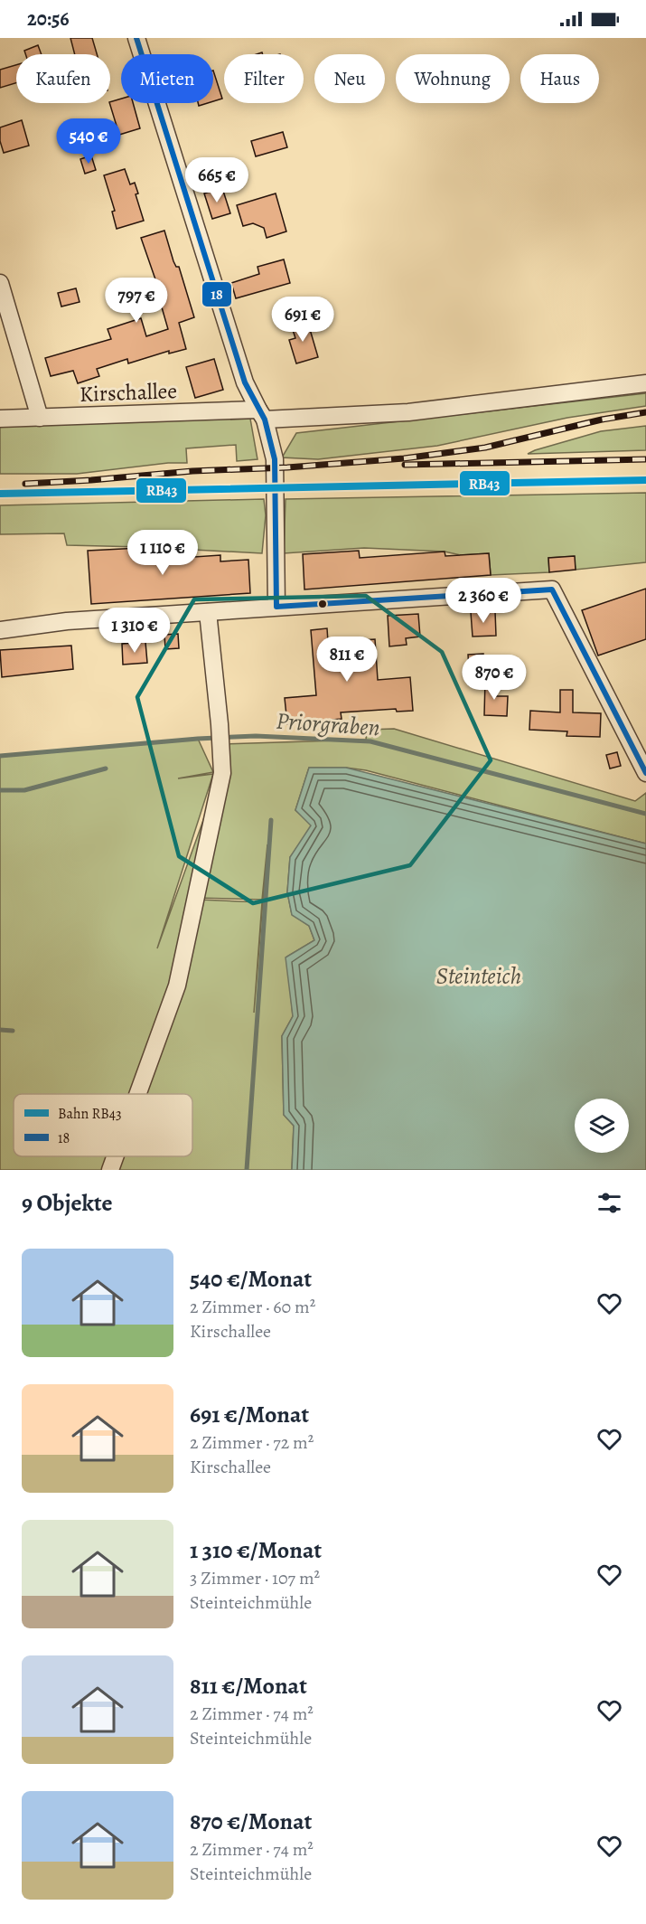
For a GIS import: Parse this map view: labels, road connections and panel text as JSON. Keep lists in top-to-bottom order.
{
  "streets": {
    "street": ["Kirschallee"]
  },
  "water": ["Priorgraben", "Steinteich"],
  "lines": ["transit line 18", "rail line RB43"],
  "legend": ["Bahn RB43", "18"],
  "page": {
    "status": "20:56",
    "chip": [
      "Kaufen",
      "Mieten",
      "Filter",
      "Neu",
      "Wohnung",
      "Haus"
    ],
    "price": [
      "540 €",
      "665 €",
      "797 €",
      "691 €",
      "1 110 €",
      "2 360 €",
      "1 310 €",
      "811 €",
      "870 €"
    ],
    "heading": "9 Objekte",
    "list": [
      {
        "name": "540 €/Monat",
        "note": "2 Zimmer · 60 m² · Kirschallee"
      },
      {
        "name": "691 €/Monat",
        "note": "2 Zimmer · 72 m² · Kirschallee"
      },
      {
        "name": "1 310 €/Monat",
        "note": "3 Zimmer · 107 m² · Steinteichmühle"
      },
      {
        "name": "811 €/Monat",
        "note": "2 Zimmer · 74 m² · Steinteichmühle"
      },
      {
        "name": "870 €/Monat",
        "note": "2 Zimmer · 74 m² · Steinteichmühle"
      }
    ]
  }
}
